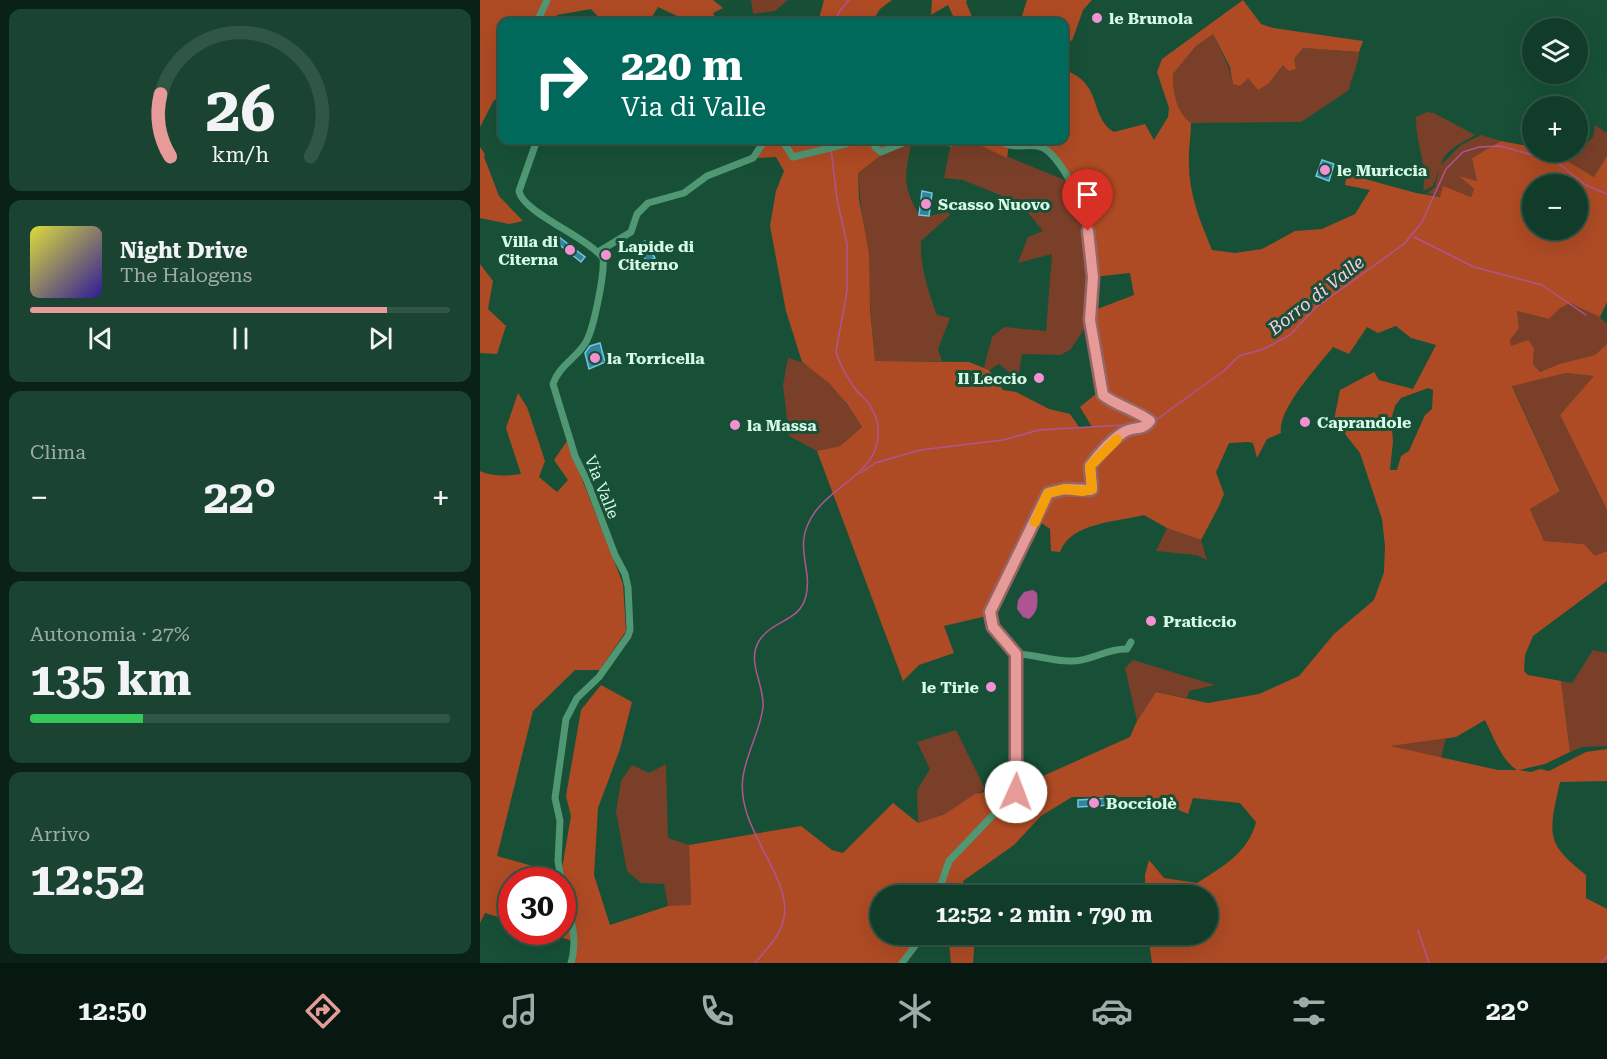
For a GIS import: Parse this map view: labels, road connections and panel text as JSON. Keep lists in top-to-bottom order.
{
  "streets": {
    "street": ["Via Valle"]
  },
  "water": ["Borro di Valle"],
  "places": [
    "le Brunola",
    "le Muriccia",
    "Scasso Nuovo",
    "Villa di Citerna",
    "Lapide di Citerno",
    "la Torricella",
    "Il Leccio",
    "Caprandole",
    "la Massa",
    "Praticcio",
    "le Tirle",
    "Bocciolè"
  ],
  "page": {
    "map_buttons": ["+", "−"],
    "turn": ["220 m", "Via di Valle"],
    "song": ["Night Drive", "The Halogens"],
    "tile": [
      "Clima",
      ["Autonomia · 27%", "135 km"],
      ["Arrivo", "12:52"]
    ],
    "heat": ["−", "22°", "+"],
    "limit": "30",
    "trip": "12:52 · 2 min · 790 m",
    "tabs": ["12:50", "22°"],
    "gauge": ["26", "km/h"]
  }
}
